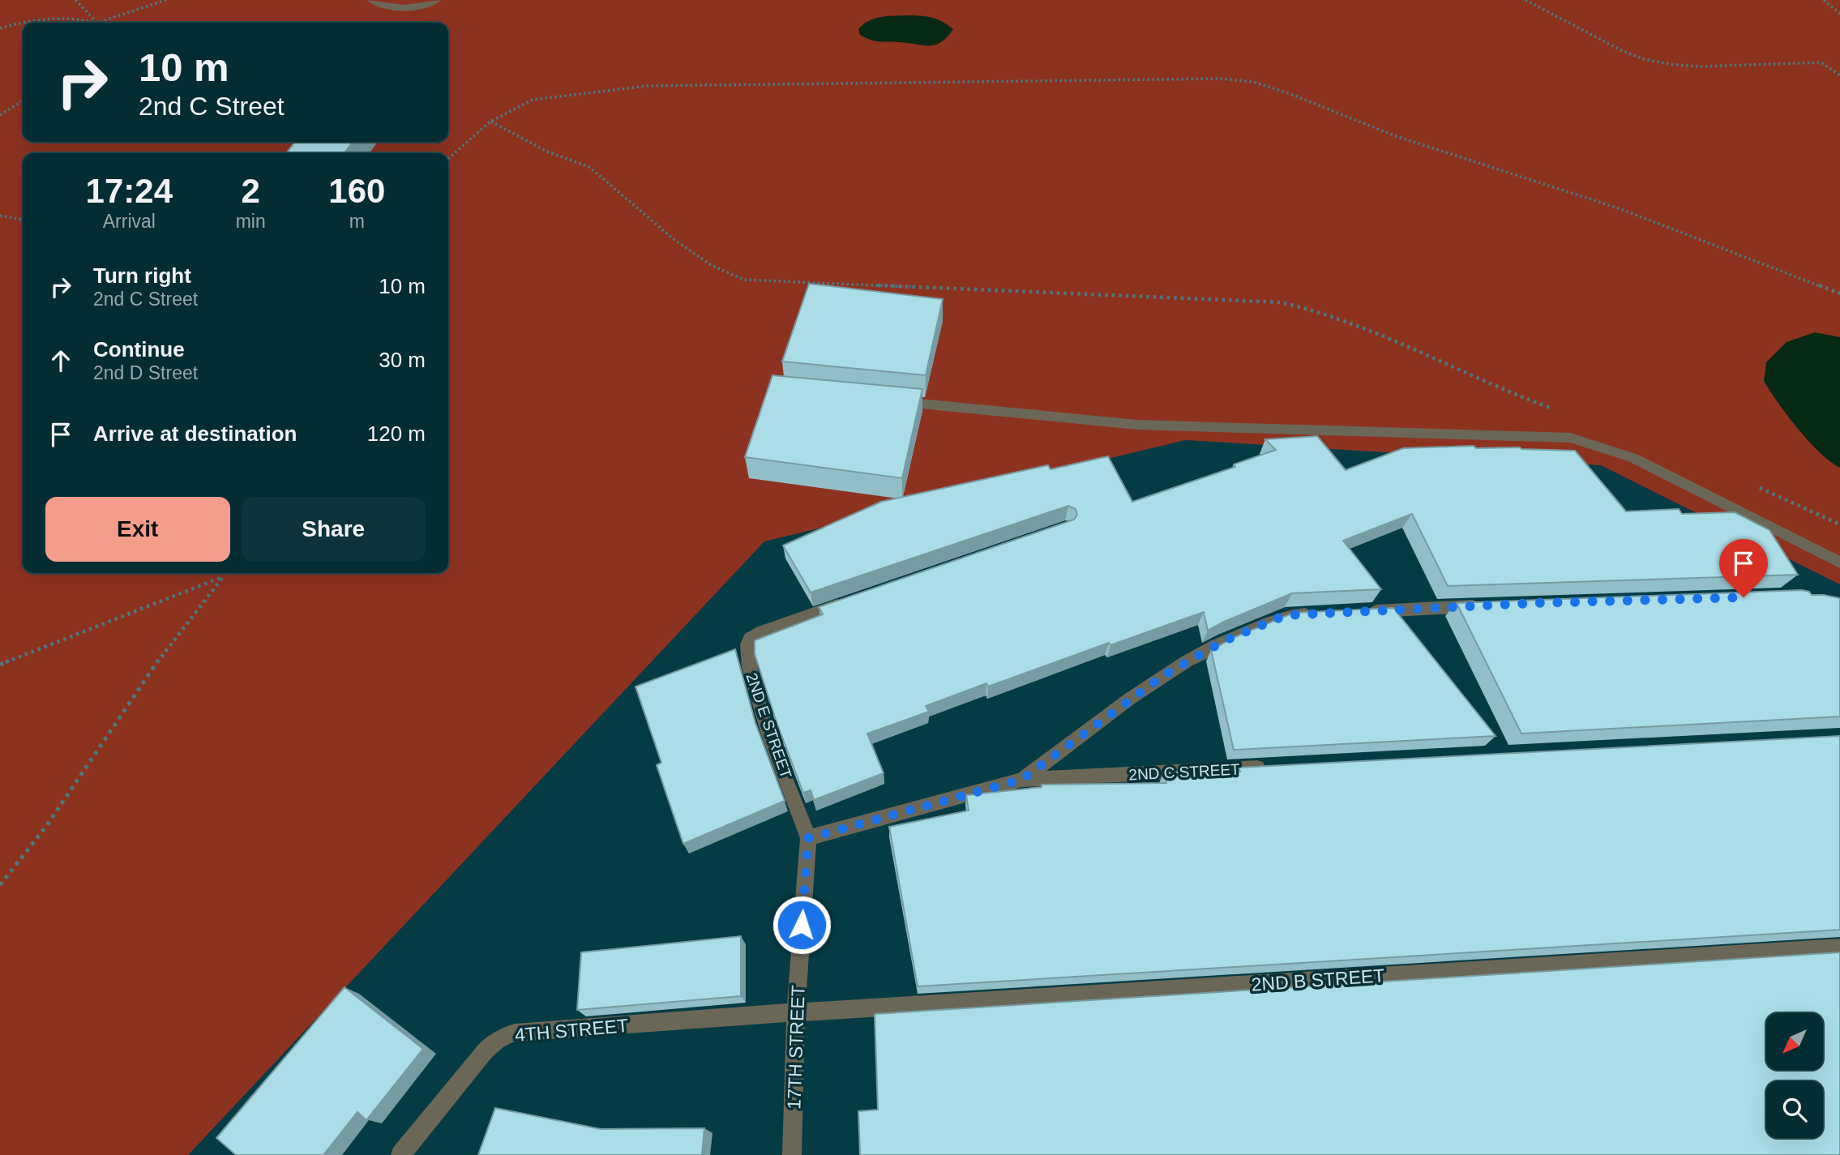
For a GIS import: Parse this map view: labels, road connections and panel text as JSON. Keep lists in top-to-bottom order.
{
  "streets": {
    "street": [
      "2ND E STREET",
      "2ND C STREET",
      "2ND B STREET",
      "4TH STREET",
      "17TH STREET"
    ]
  },
  "crossings": [
    ["2ND E STREET", "2ND C STREET"],
    ["2ND E STREET", "17TH STREET"],
    ["2ND C STREET", "17TH STREET"],
    ["2ND B STREET", "4TH STREET"],
    ["2ND B STREET", "17TH STREET"],
    ["4TH STREET", "17TH STREET"]
  ],
  "north": "bottom left",
  "page": {
    "turn": ["10 m", "2nd C Street"],
    "eta": [
      "17:24",
      "Arrival",
      "2",
      "min",
      "160",
      "m"
    ],
    "list": [
      {
        "name": "Turn right",
        "note": "2nd C Street",
        "value": "10 m"
      },
      {
        "name": "Continue",
        "note": "2nd D Street",
        "value": "30 m"
      },
      {
        "name": "Arrive at destination",
        "value": "120 m"
      }
    ],
    "buttons": ["Exit", "Share"]
  }
}
